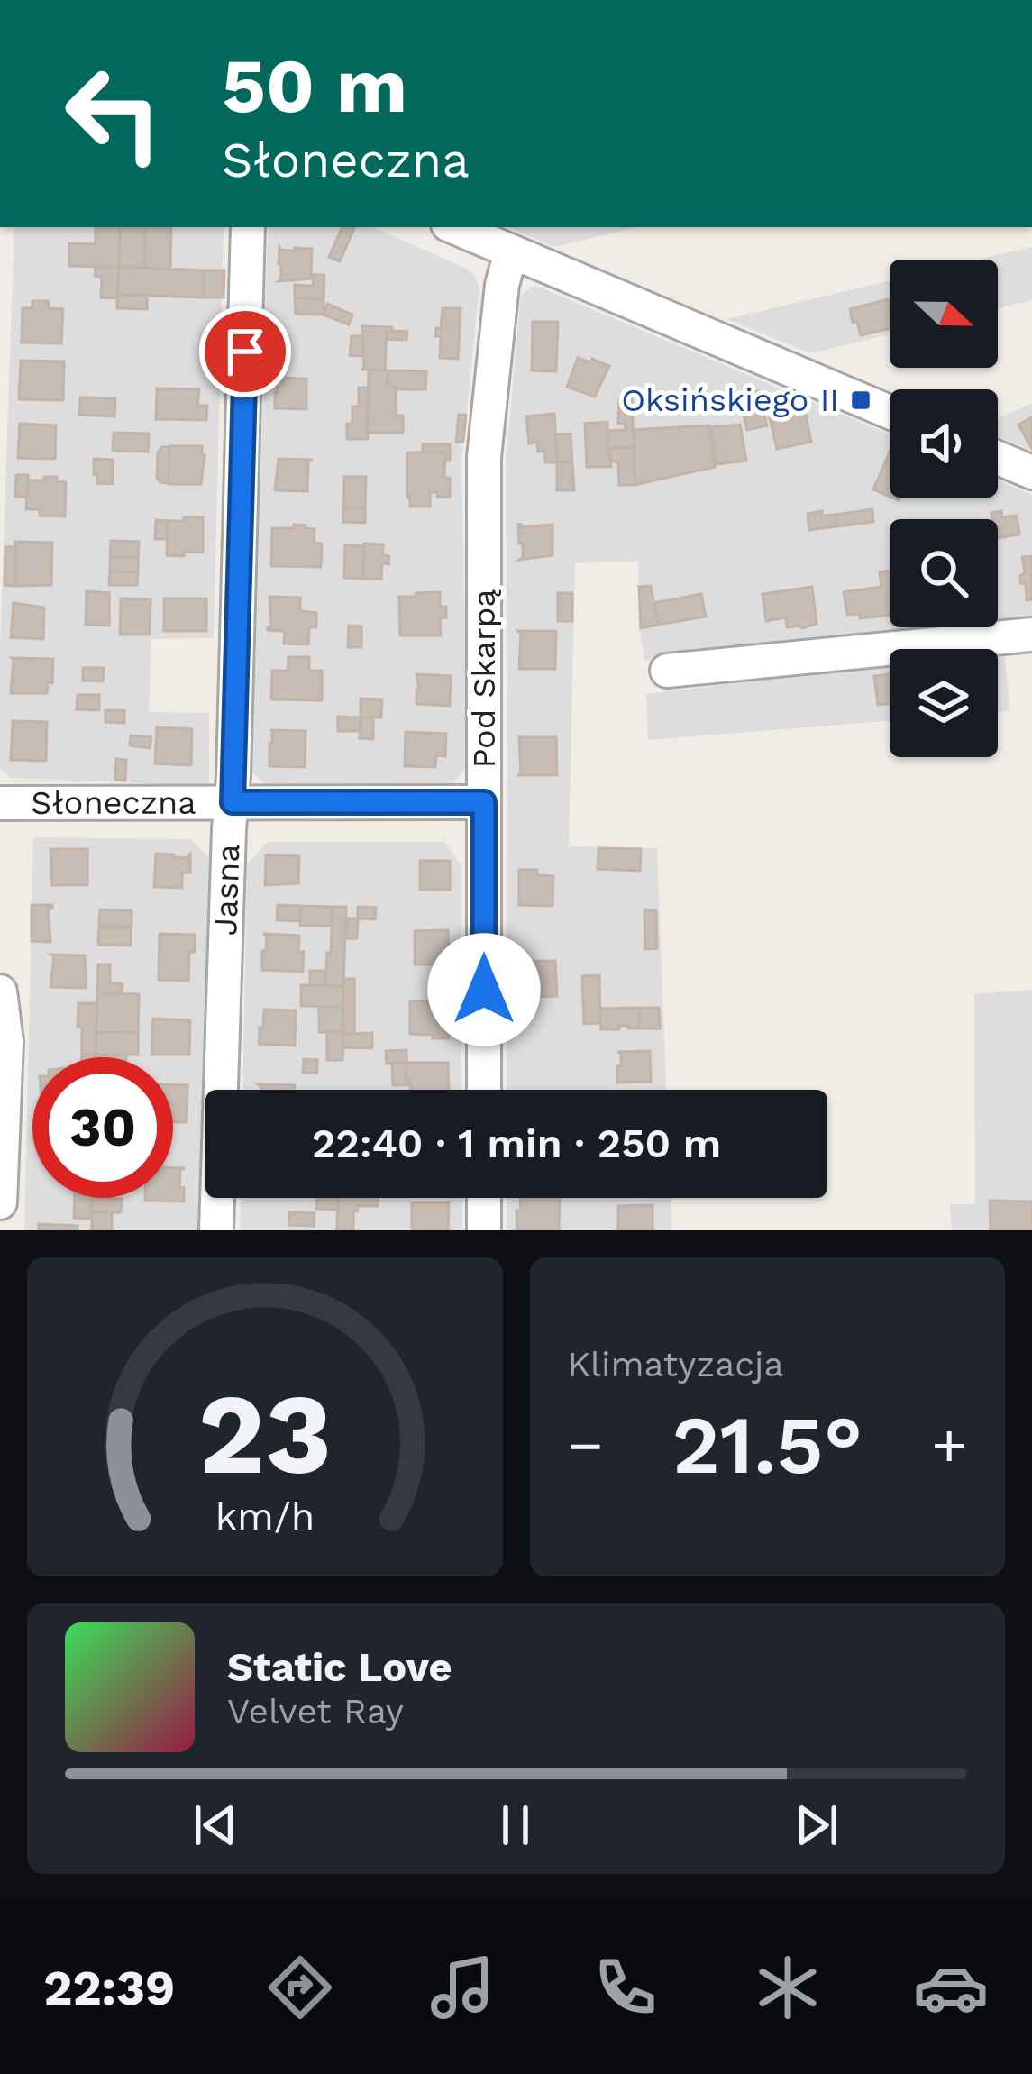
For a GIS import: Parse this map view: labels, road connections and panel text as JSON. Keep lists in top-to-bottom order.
{
  "streets": {
    "street": ["Pod Skarpą", "Słoneczna", "Jasna"]
  },
  "crossings": [
    ["Pod Skarpą", "Słoneczna"],
    ["Słoneczna", "Jasna"]
  ],
  "places": {
    "transit": ["Oksińskiego II"]
  },
  "north": "right",
  "page": {
    "turn": ["50 m", "Słoneczna"],
    "limit": "30",
    "trip": "22:40 · 1 min · 250 m",
    "tile": "Klimatyzacja",
    "heat": ["−", "21.5°", "+"],
    "song": ["Static Love", "Velvet Ray"],
    "tabs": "22:39",
    "gauge": ["23", "km/h"]
  }
}
